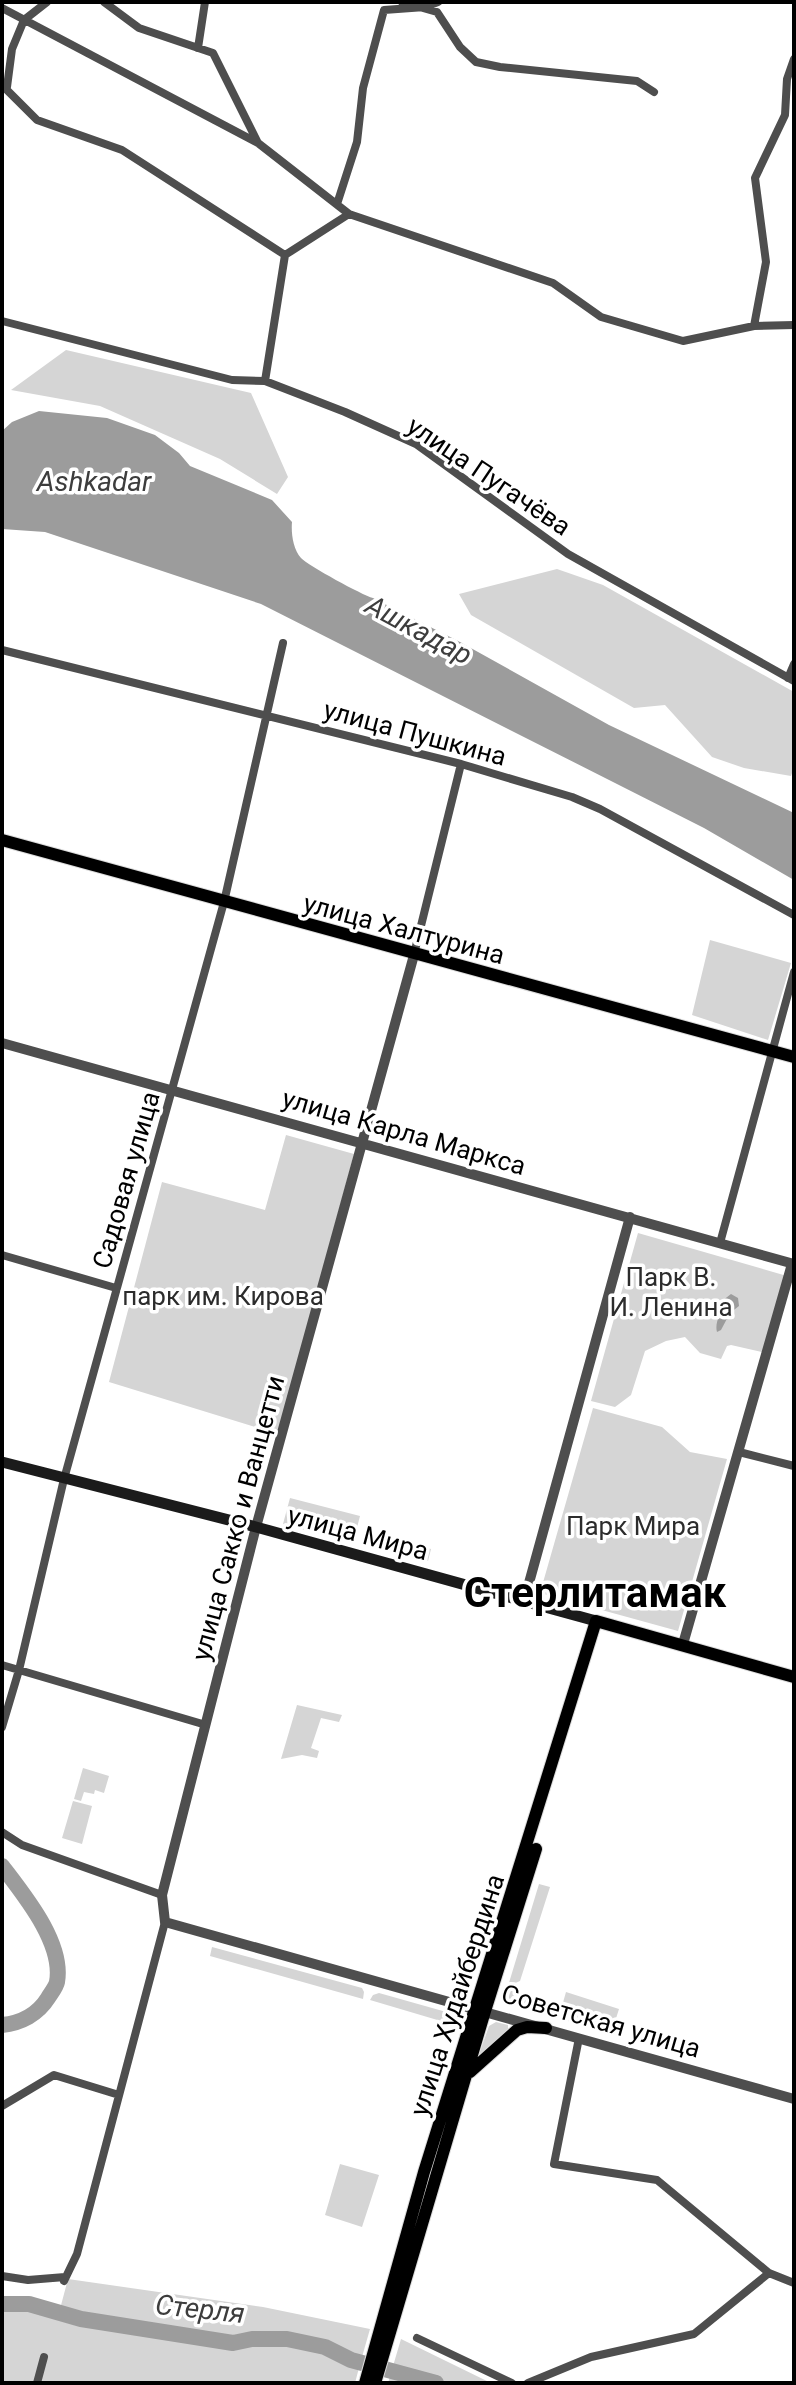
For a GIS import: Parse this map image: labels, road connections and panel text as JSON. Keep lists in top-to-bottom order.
{
  "streets": {
    "main road": ["улица Халтурина", "улица Мира", "улица Худайбердина"],
    "street": [
      "улица Пугачёва",
      "улица Пушкина",
      "улица Карла Маркса",
      "Садовая улица",
      "улица Сакко и Ванцетти",
      "Советская улица"
    ]
  },
  "crossings": [
    ["улица Пушкина", "Садовая улица"],
    ["улица Пушкина", "улица Сакко и Ванцетти"],
    ["улица Халтурина", "Садовая улица"],
    ["улица Халтурина", "улица Сакко и Ванцетти"],
    ["улица Карла Маркса", "Садовая улица"],
    ["улица Карла Маркса", "улица Сакко и Ванцетти"],
    ["Садовая улица", "улица Мира"],
    ["улица Сакко и Ванцетти", "улица Мира"],
    ["улица Сакко и Ванцетти", "Советская улица"],
    ["улица Мира", "улица Худайбердина"],
    ["улица Худайбердина", "Советская улица"]
  ],
  "districts": ["Стерлитамак"],
  "water": ["Ashkadar", "Ашкадар", "Стерля"],
  "parks": ["Парк В. И. Ленина", "парк им. Кирова", "Парк Мира"]
}
